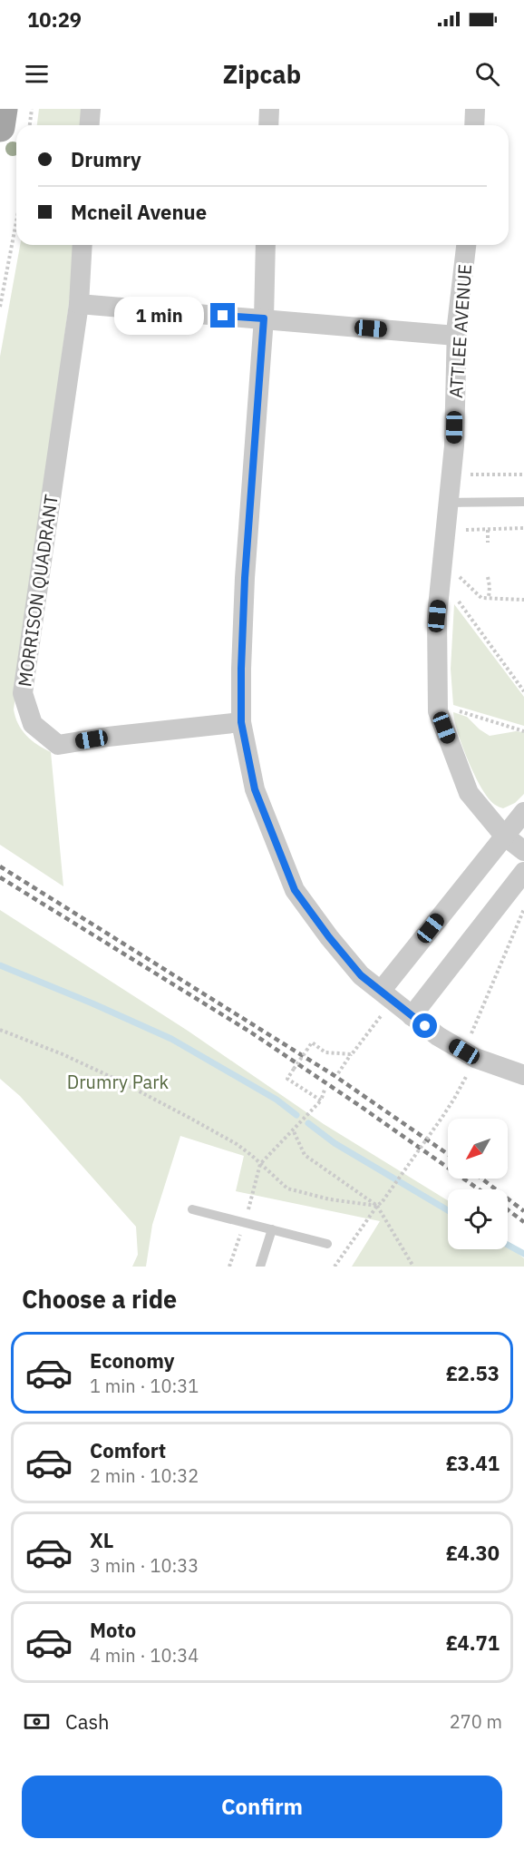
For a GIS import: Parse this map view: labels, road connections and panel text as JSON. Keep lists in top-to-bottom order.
{
  "streets": {
    "street": ["ATTLEE AVENUE", "MORRISON QUADRANT"]
  },
  "parks": ["Drumry Park"],
  "north": "bottom left",
  "page": {
    "status": "10:29",
    "header": "Zipcab",
    "banner": ["Drumry", "Mcneil Avenue"],
    "bubble": "1 min",
    "heading": "Choose a ride",
    "list": [
      {
        "name": "Economy",
        "note": "1 min · 10:31",
        "value": "£2.53"
      },
      {
        "name": "Comfort",
        "note": "2 min · 10:32",
        "value": "£3.41"
      },
      {
        "name": "XL",
        "note": "3 min · 10:33",
        "value": "£4.30"
      },
      {
        "name": "Moto",
        "note": "4 min · 10:34",
        "value": "£4.71"
      }
    ],
    "pay": ["Cash", "270 m"],
    "buttons": "Confirm"
  }
}
